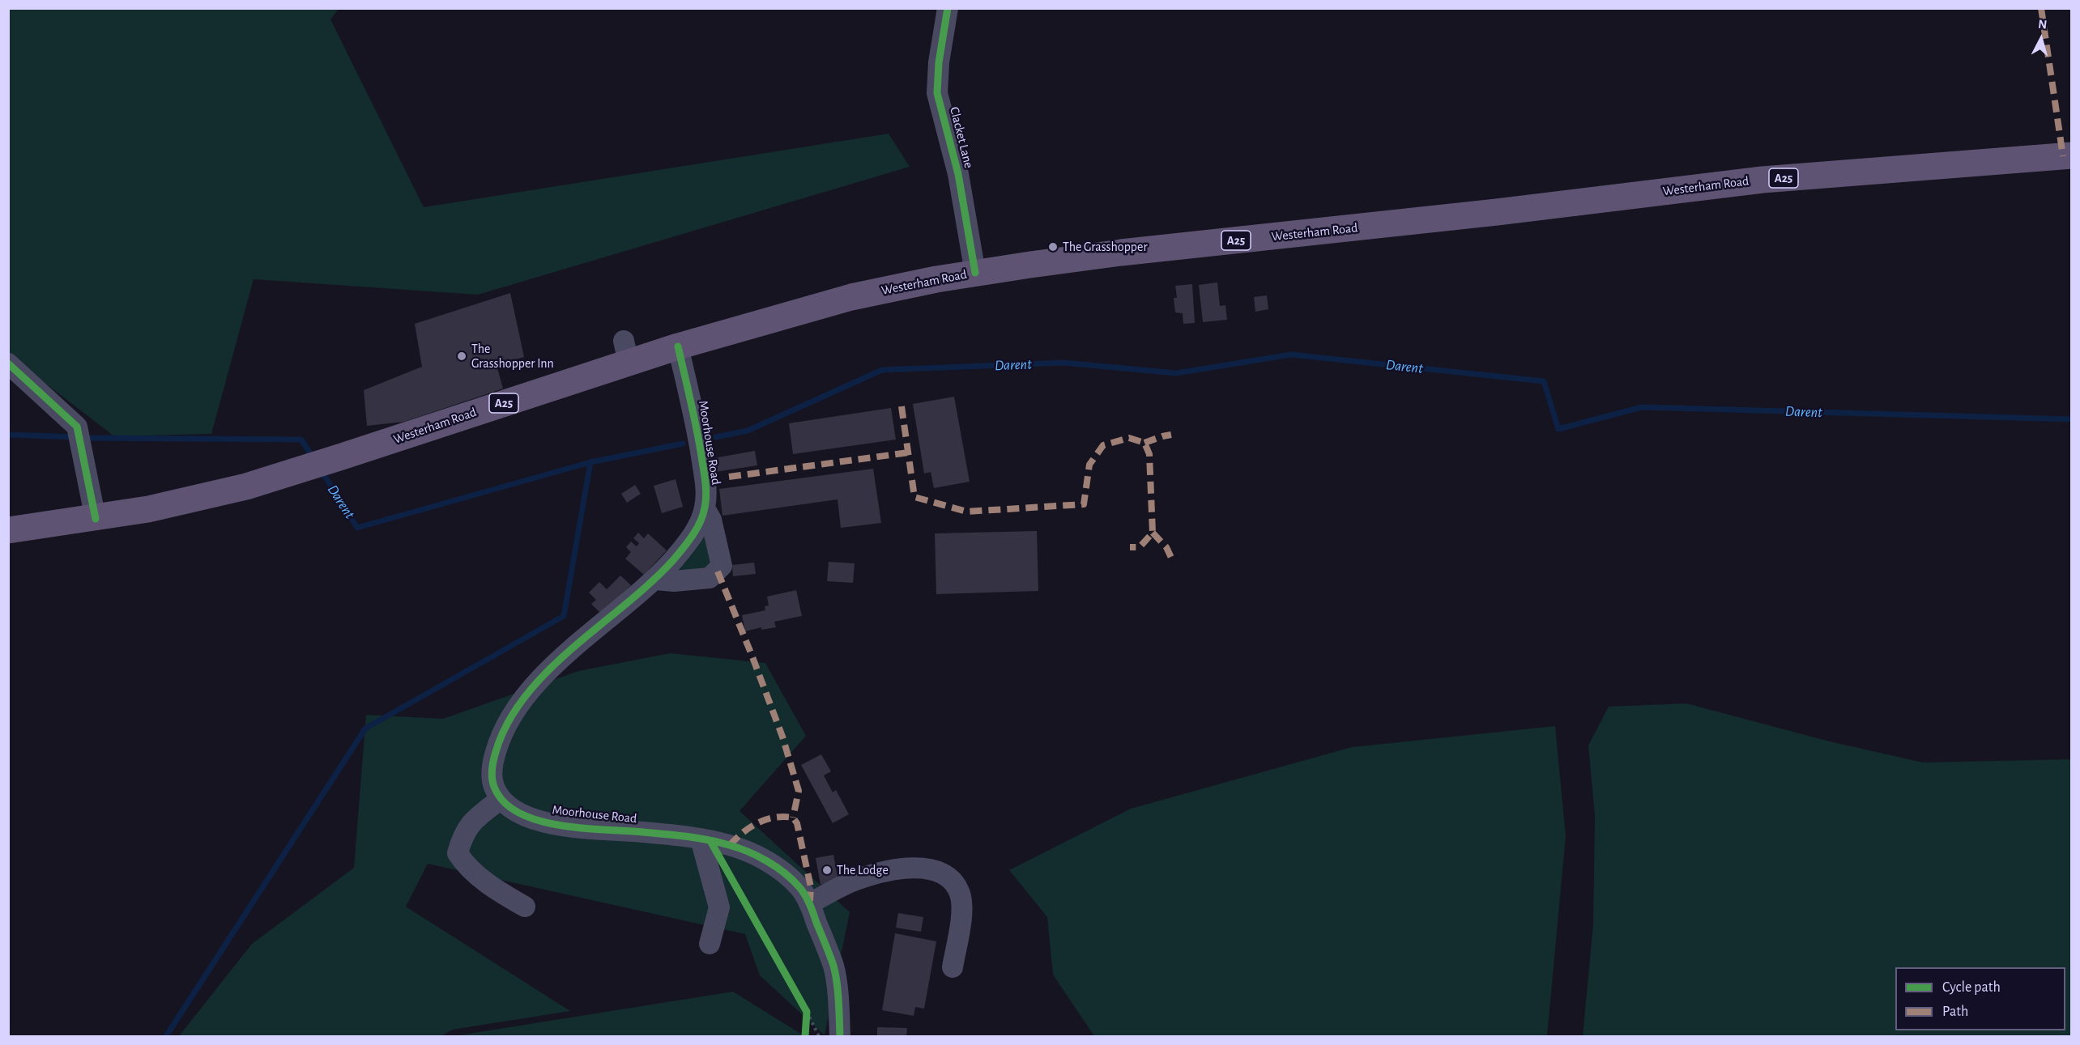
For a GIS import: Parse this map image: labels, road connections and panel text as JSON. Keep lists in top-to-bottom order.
{
  "streets": {
    "main road": ["A25", "Westerham Road"],
    "street": ["Clacket Lane", "Moorhouse Road"]
  },
  "crossings": [
    ["Clacket Lane", "Westerham Road"],
    ["Westerham Road", "Moorhouse Road"]
  ],
  "water": ["Darent"],
  "places": ["The Grasshopper", "The Grasshopper Inn", "The Lodge"],
  "legend": ["Cycle path", "Path"],
  "north": "top"
}
